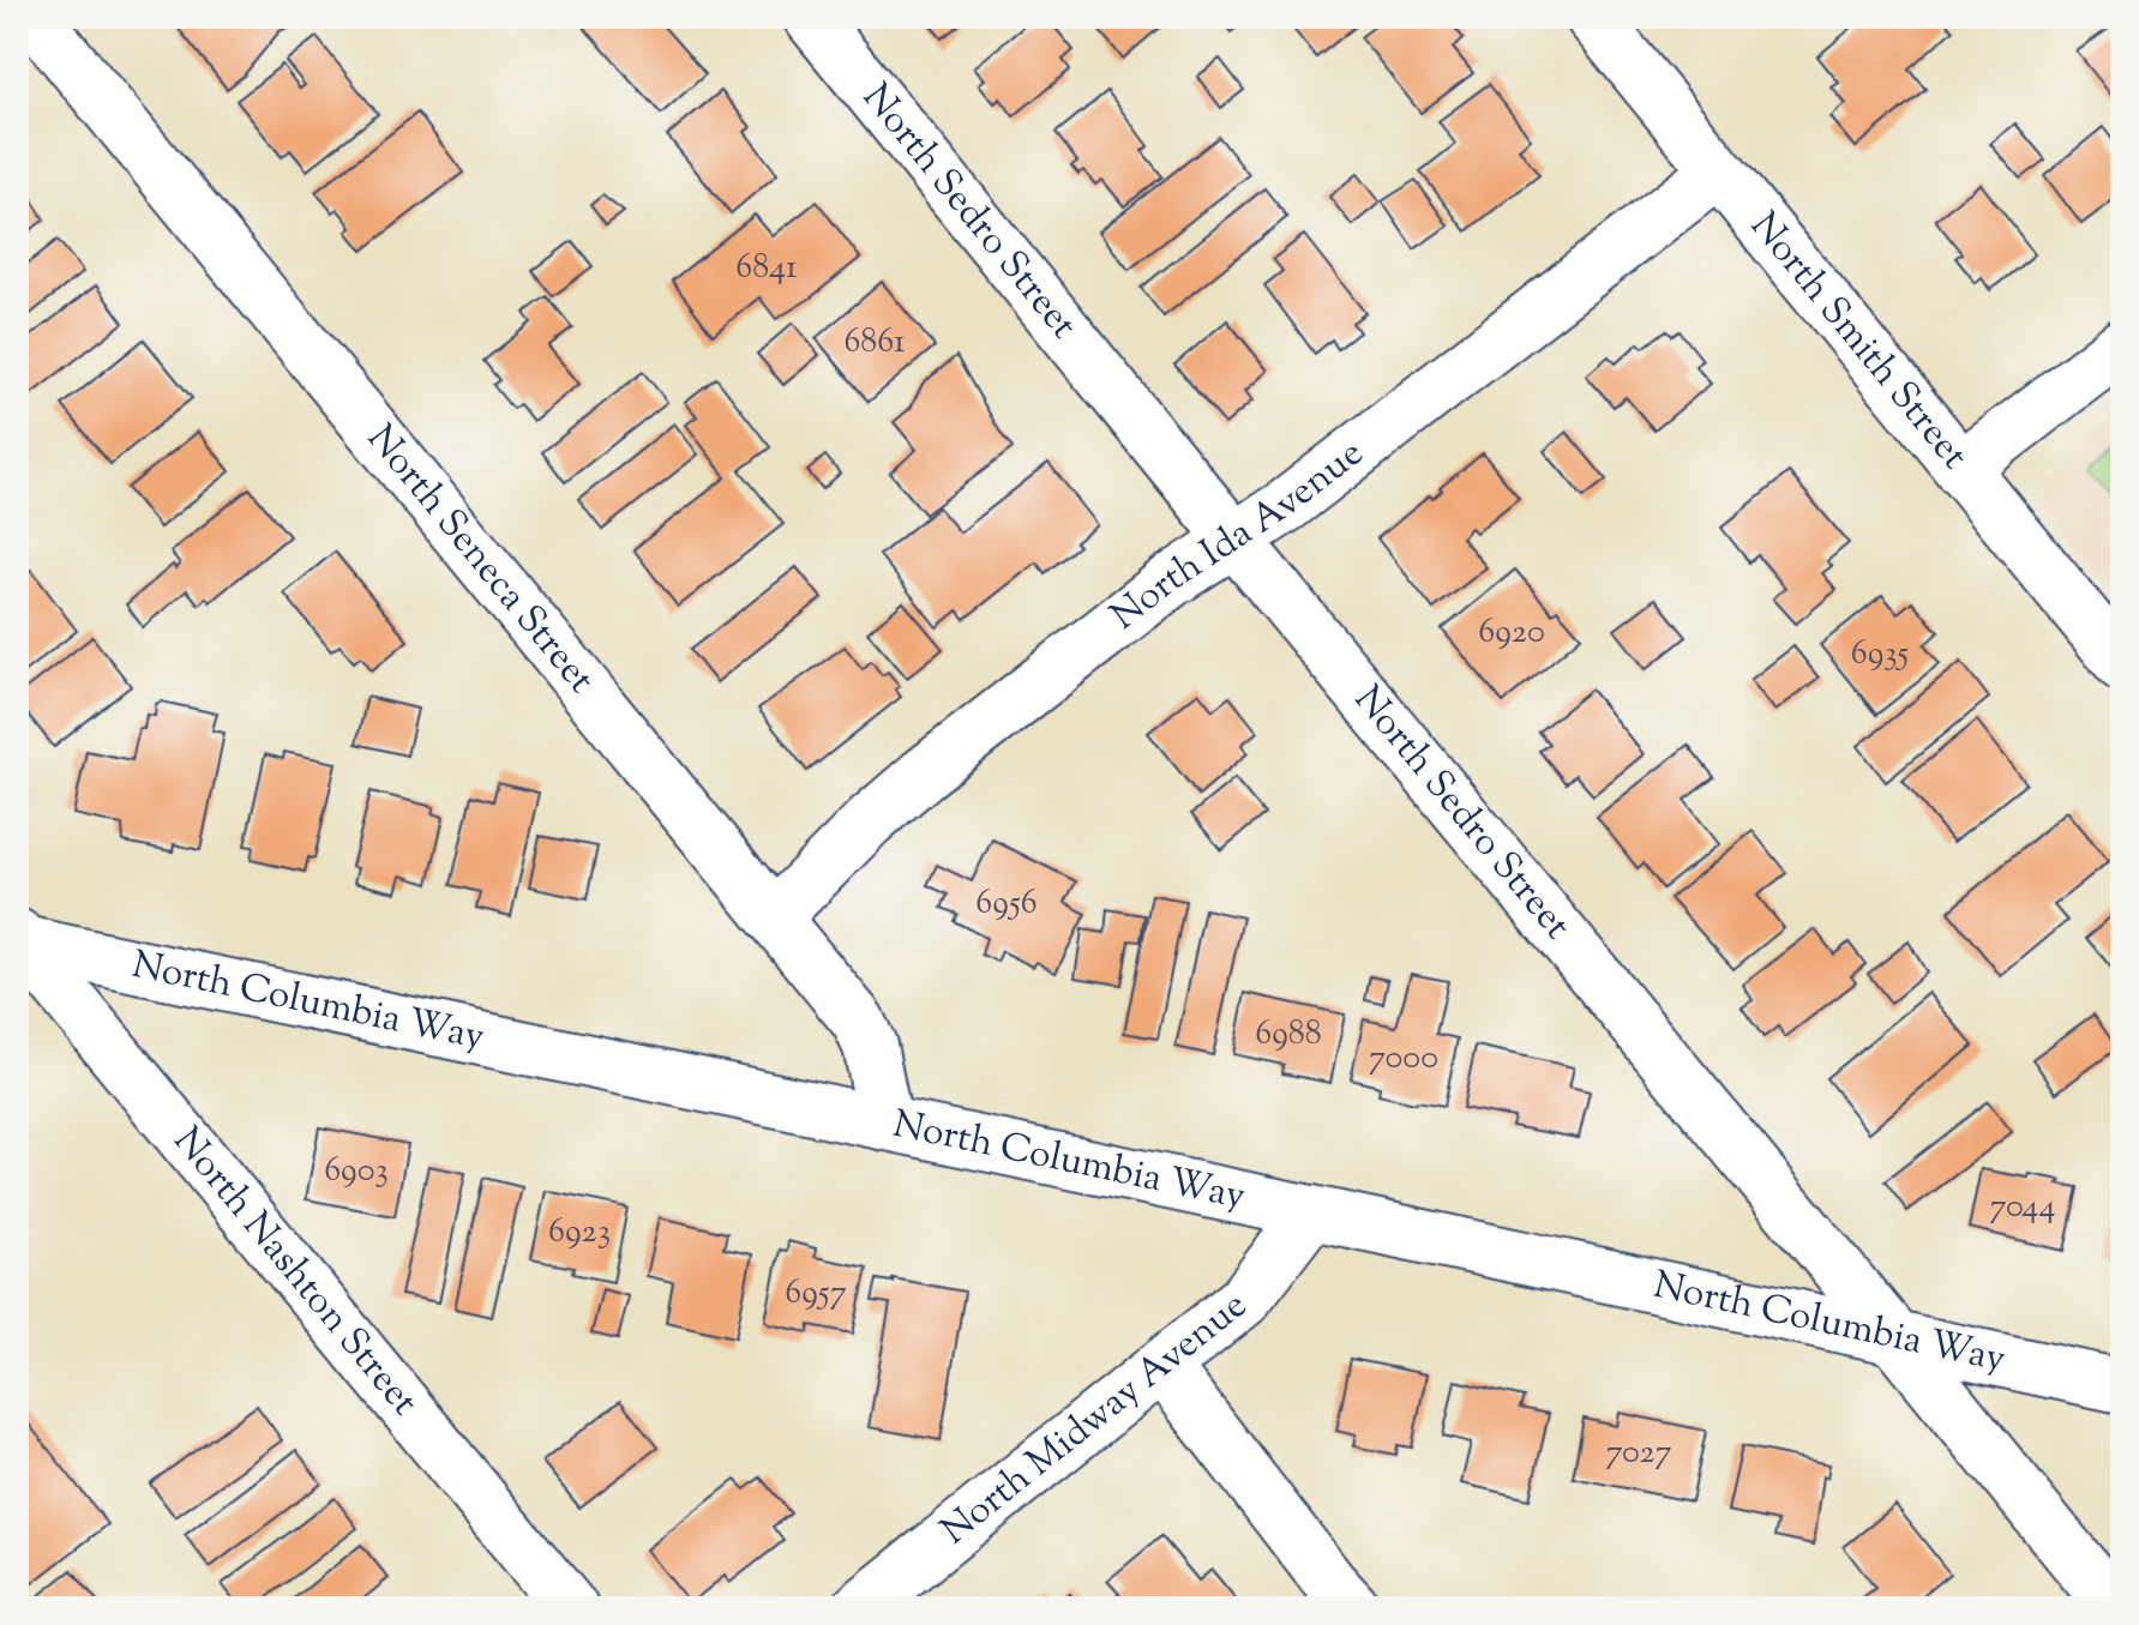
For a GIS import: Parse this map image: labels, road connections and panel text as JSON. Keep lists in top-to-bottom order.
{
  "streets": {
    "street": [
      "North Sedro Street",
      "North Smith Street",
      "North Ida Avenue",
      "North Seneca Street",
      "North Columbia Way",
      "North Nashton Street",
      "North Midway Avenue"
    ]
  },
  "crossings": [
    ["North Sedro Street", "North Ida Avenue"],
    ["North Sedro Street", "North Columbia Way"],
    ["North Smith Street", "North Ida Avenue"],
    ["North Ida Avenue", "North Seneca Street"],
    ["North Seneca Street", "North Columbia Way"],
    ["North Columbia Way", "North Nashton Street"],
    ["North Columbia Way", "North Midway Avenue"]
  ],
  "house_numbers": [
    "6841",
    "6861",
    "6920",
    "6935",
    "6956",
    "6988",
    "7000",
    "6903",
    "7044",
    "6923",
    "6957",
    "7027"
  ]
}
